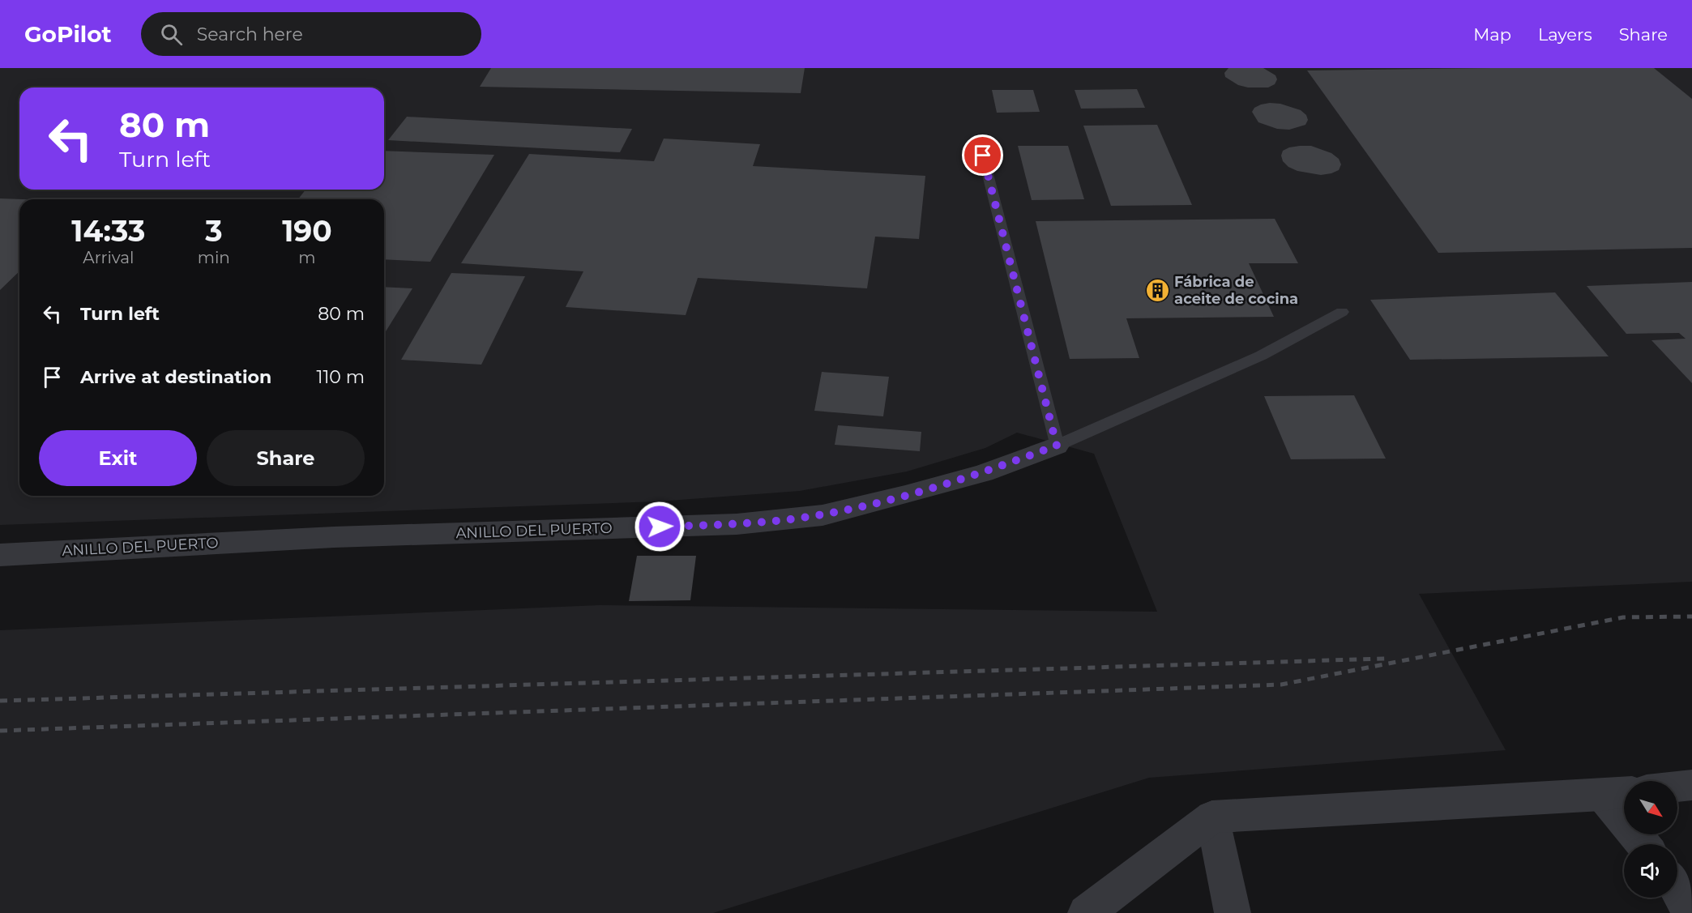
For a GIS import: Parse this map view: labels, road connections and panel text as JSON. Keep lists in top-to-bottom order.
{
  "streets": {
    "street": ["ANILLO DEL PUERTO"]
  },
  "places": {
    "building": ["Fábrica de aceite de cocina"]
  },
  "north": "bottom right",
  "page": {
    "header": "GoPilot",
    "search": "Search here",
    "nav": ["Map", "Layers", "Share"],
    "turn": ["80 m", "Turn left"],
    "eta": [
      "14:33",
      "Arrival",
      "3",
      "min",
      "190",
      "m"
    ],
    "list": [
      {
        "name": "Turn left",
        "value": "80 m"
      },
      {
        "name": "Arrive at destination",
        "value": "110 m"
      }
    ],
    "buttons": ["Exit", "Share"]
  }
}
